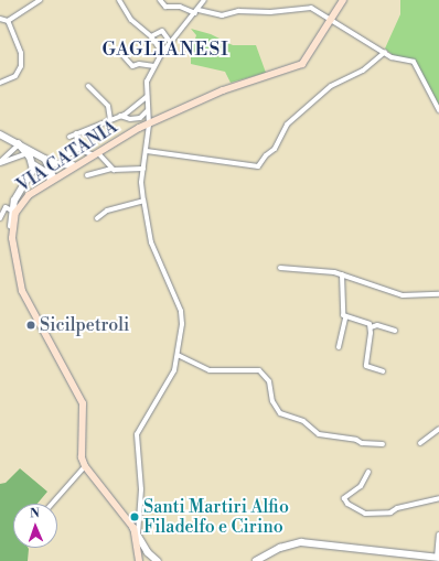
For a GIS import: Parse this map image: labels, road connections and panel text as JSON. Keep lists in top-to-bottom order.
{
  "streets": {
    "main road": ["VIA CATANIA"]
  },
  "districts": ["GAGLIANESI"],
  "places": ["Sicilpetroli", "Santi Martiri Alfio Filadelfo e Cirino"],
  "north": "top"
}
